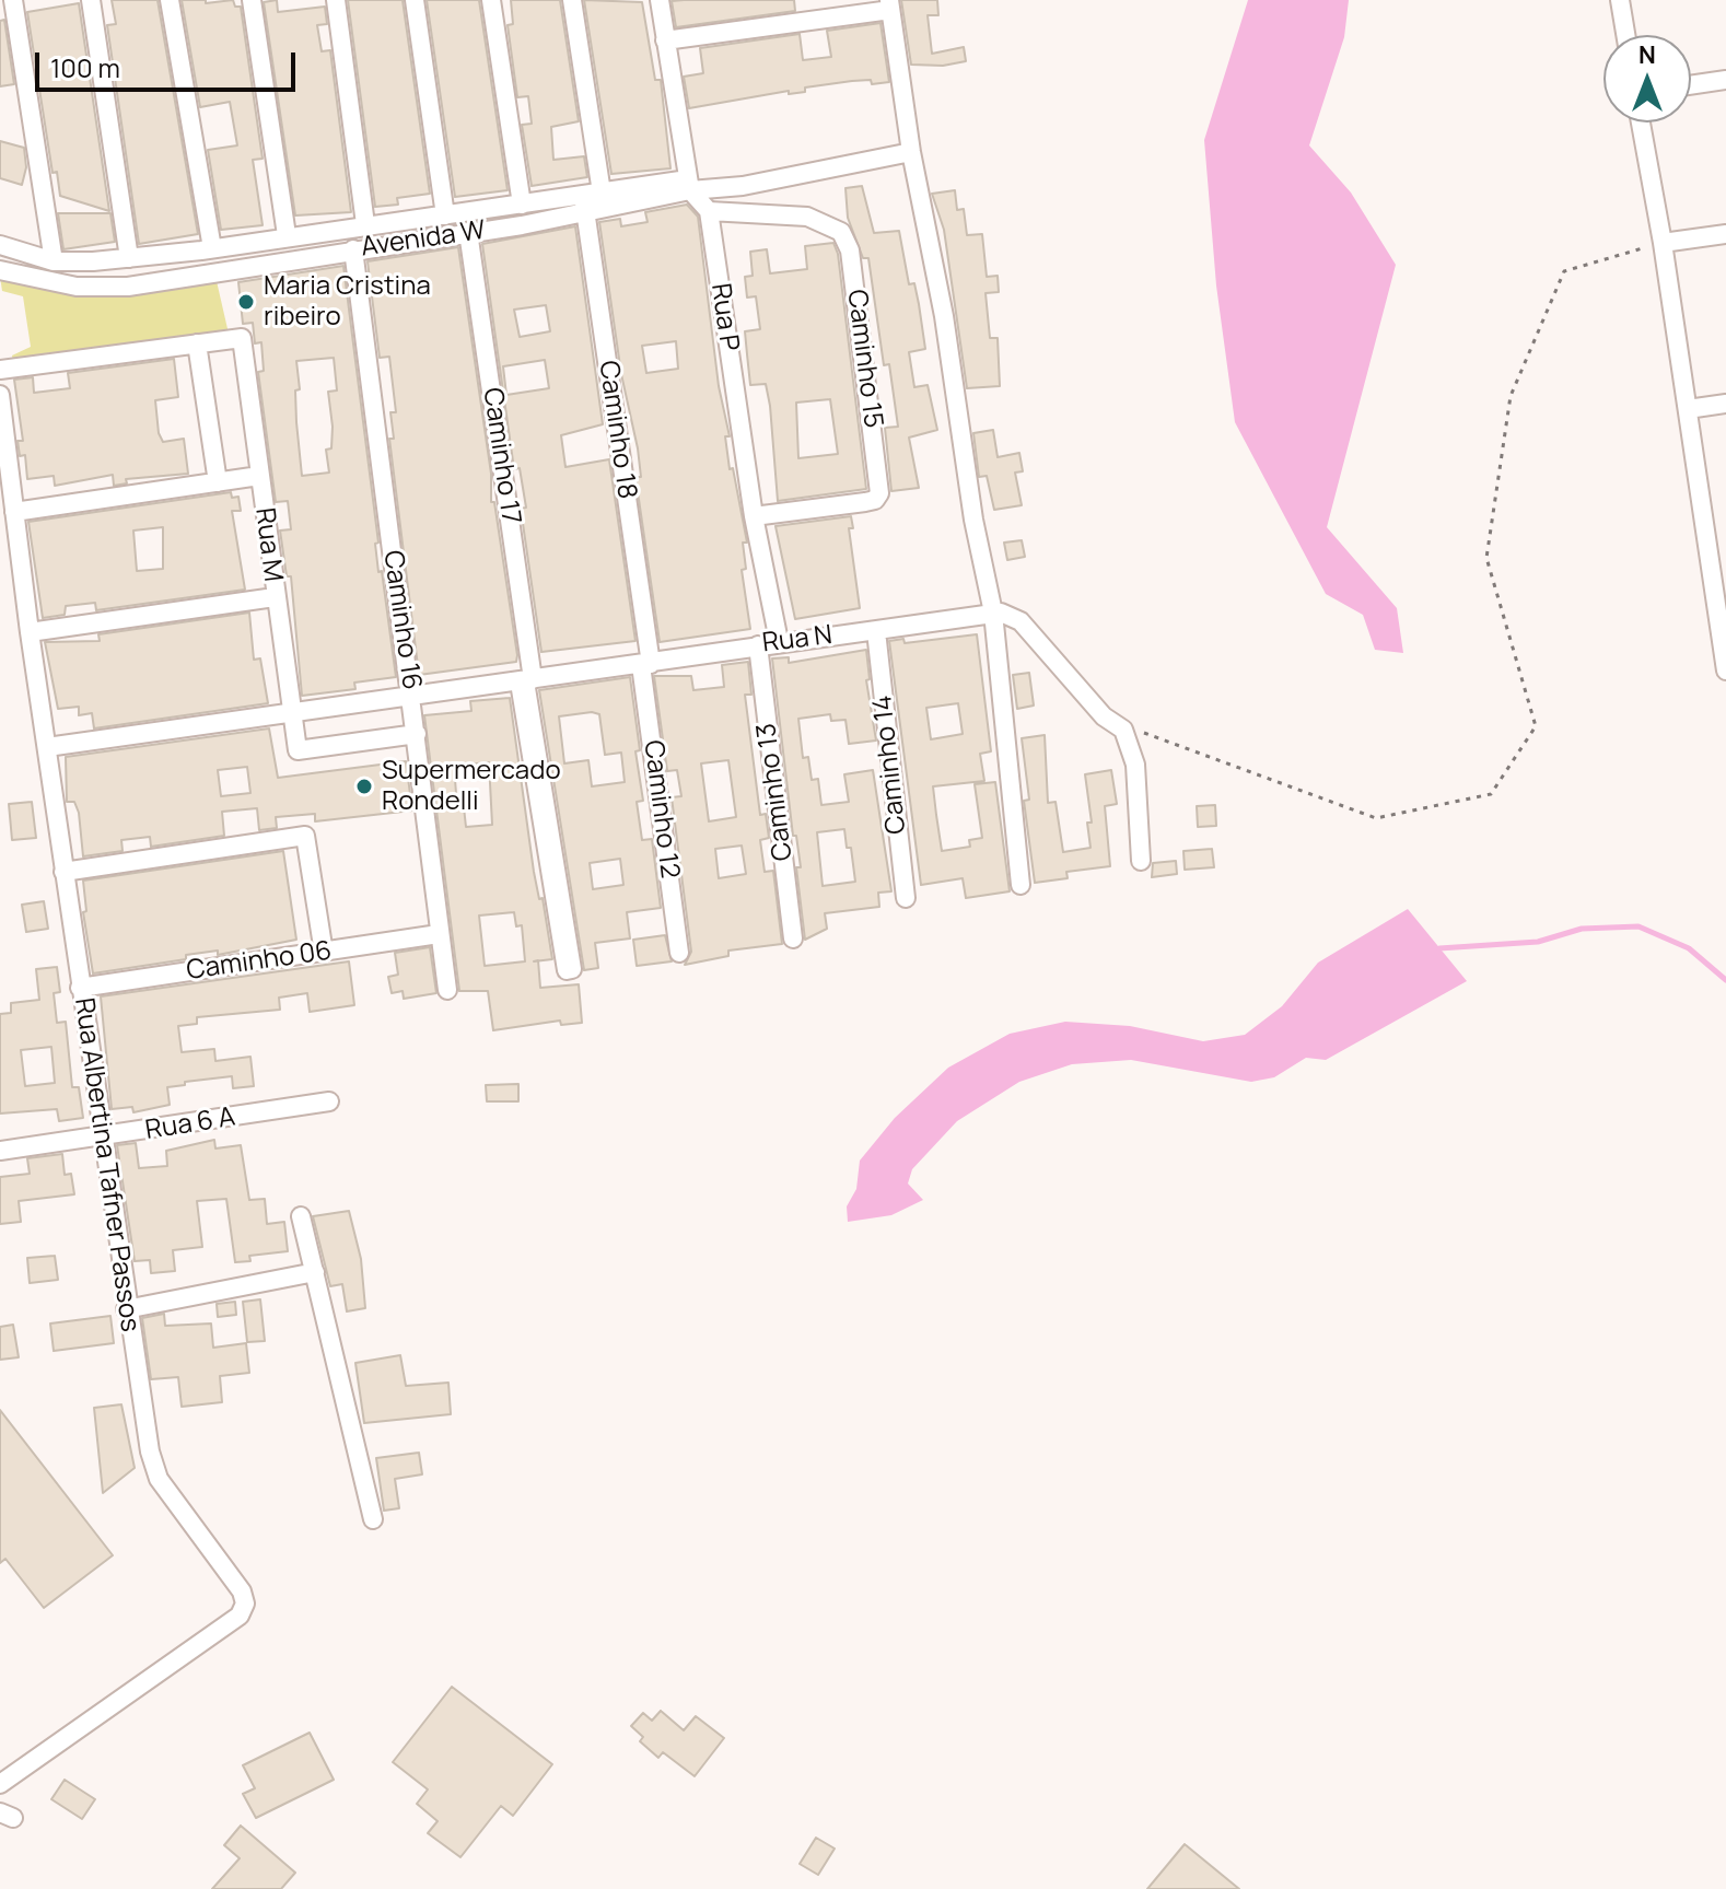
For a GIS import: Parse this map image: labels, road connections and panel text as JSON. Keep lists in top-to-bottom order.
{
  "streets": {
    "street": [
      "Avenida W",
      "Rua P",
      "Caminho 15",
      "Caminho 18",
      "Caminho 17",
      "Rua M",
      "Caminho 16",
      "Rua N",
      "Caminho 14",
      "Caminho 13",
      "Caminho 12",
      "Caminho 06",
      "Rua 6 A",
      "Rua Albertina Tafner Passos"
    ]
  },
  "crossings": [
    ["Avenida W", "Caminho 18"],
    ["Avenida W", "Caminho 17"],
    ["Avenida W", "Caminho 16"],
    ["Rua P", "Caminho 15"],
    ["Rua P", "Rua N"],
    ["Caminho 18", "Rua N"],
    ["Caminho 18", "Caminho 12"],
    ["Caminho 17", "Rua N"],
    ["Rua M", "Caminho 16"],
    ["Rua M", "Rua N"],
    ["Caminho 16", "Rua N"],
    ["Caminho 16", "Caminho 06"],
    ["Rua N", "Caminho 14"],
    ["Rua N", "Caminho 13"],
    ["Rua N", "Caminho 12"],
    ["Rua N", "Rua Albertina Tafner Passos"],
    ["Caminho 06", "Rua Albertina Tafner Passos"],
    ["Rua 6 A", "Rua Albertina Tafner Passos"]
  ],
  "places": ["Maria Cristina ribeiro", "Supermercado Rondelli"],
  "scale_bar": "100 m",
  "north": "top"
}
